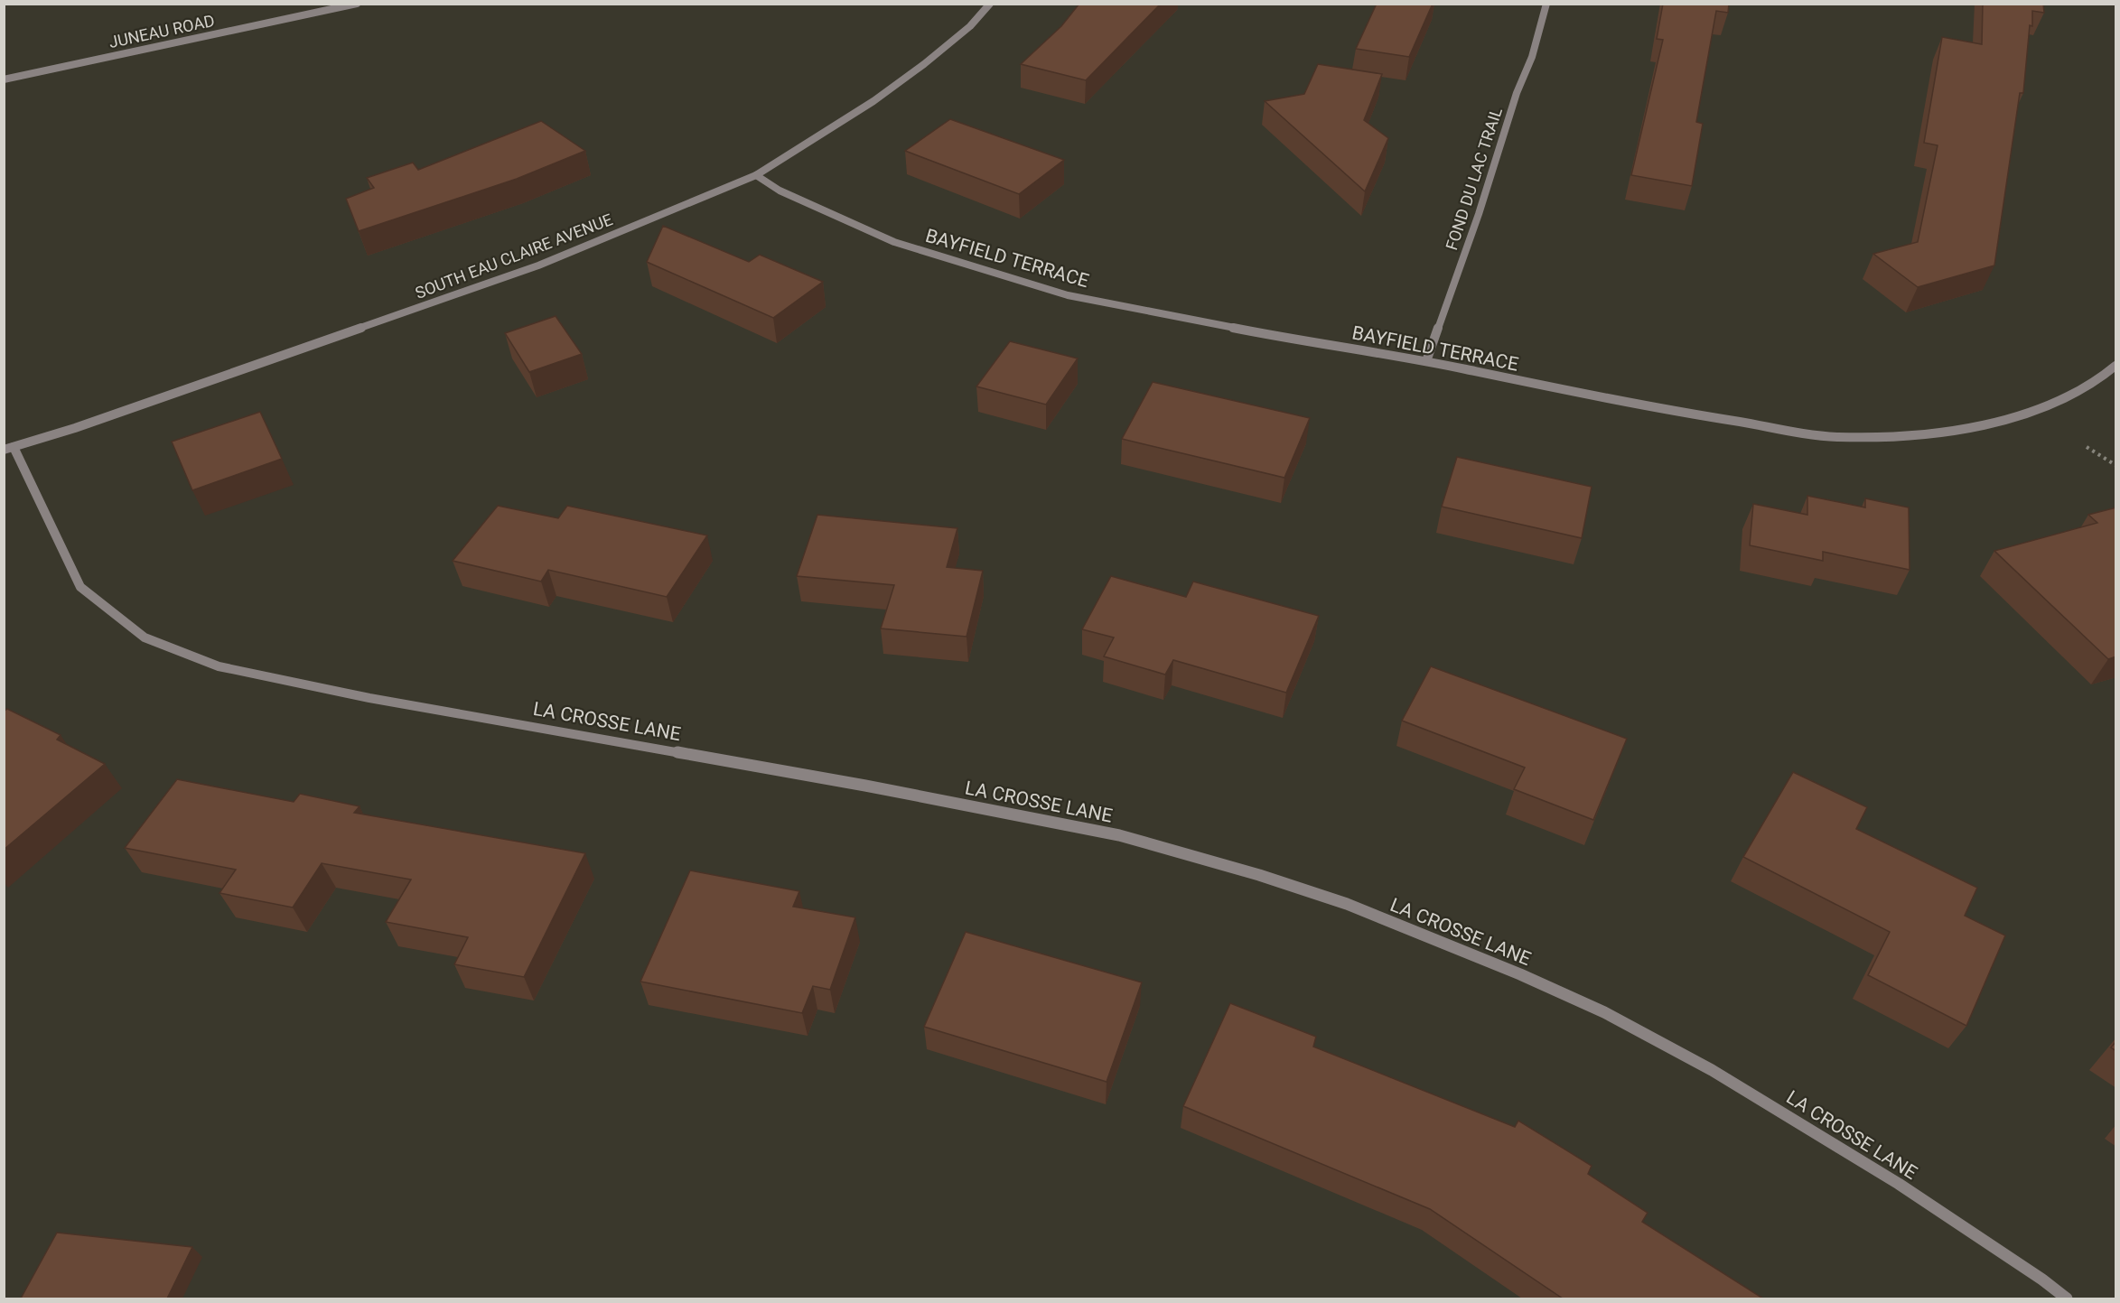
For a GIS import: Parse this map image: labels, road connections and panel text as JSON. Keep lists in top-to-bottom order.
{
  "streets": {
    "street": [
      "JUNEAU ROAD",
      "FOND DU LAC TRAIL",
      "SOUTH EAU CLAIRE AVENUE",
      "BAYFIELD TERRACE",
      "LA CROSSE LANE"
    ]
  },
  "crossings": [
    ["FOND DU LAC TRAIL", "BAYFIELD TERRACE"],
    ["SOUTH EAU CLAIRE AVENUE", "BAYFIELD TERRACE"],
    ["SOUTH EAU CLAIRE AVENUE", "LA CROSSE LANE"]
  ]
}
